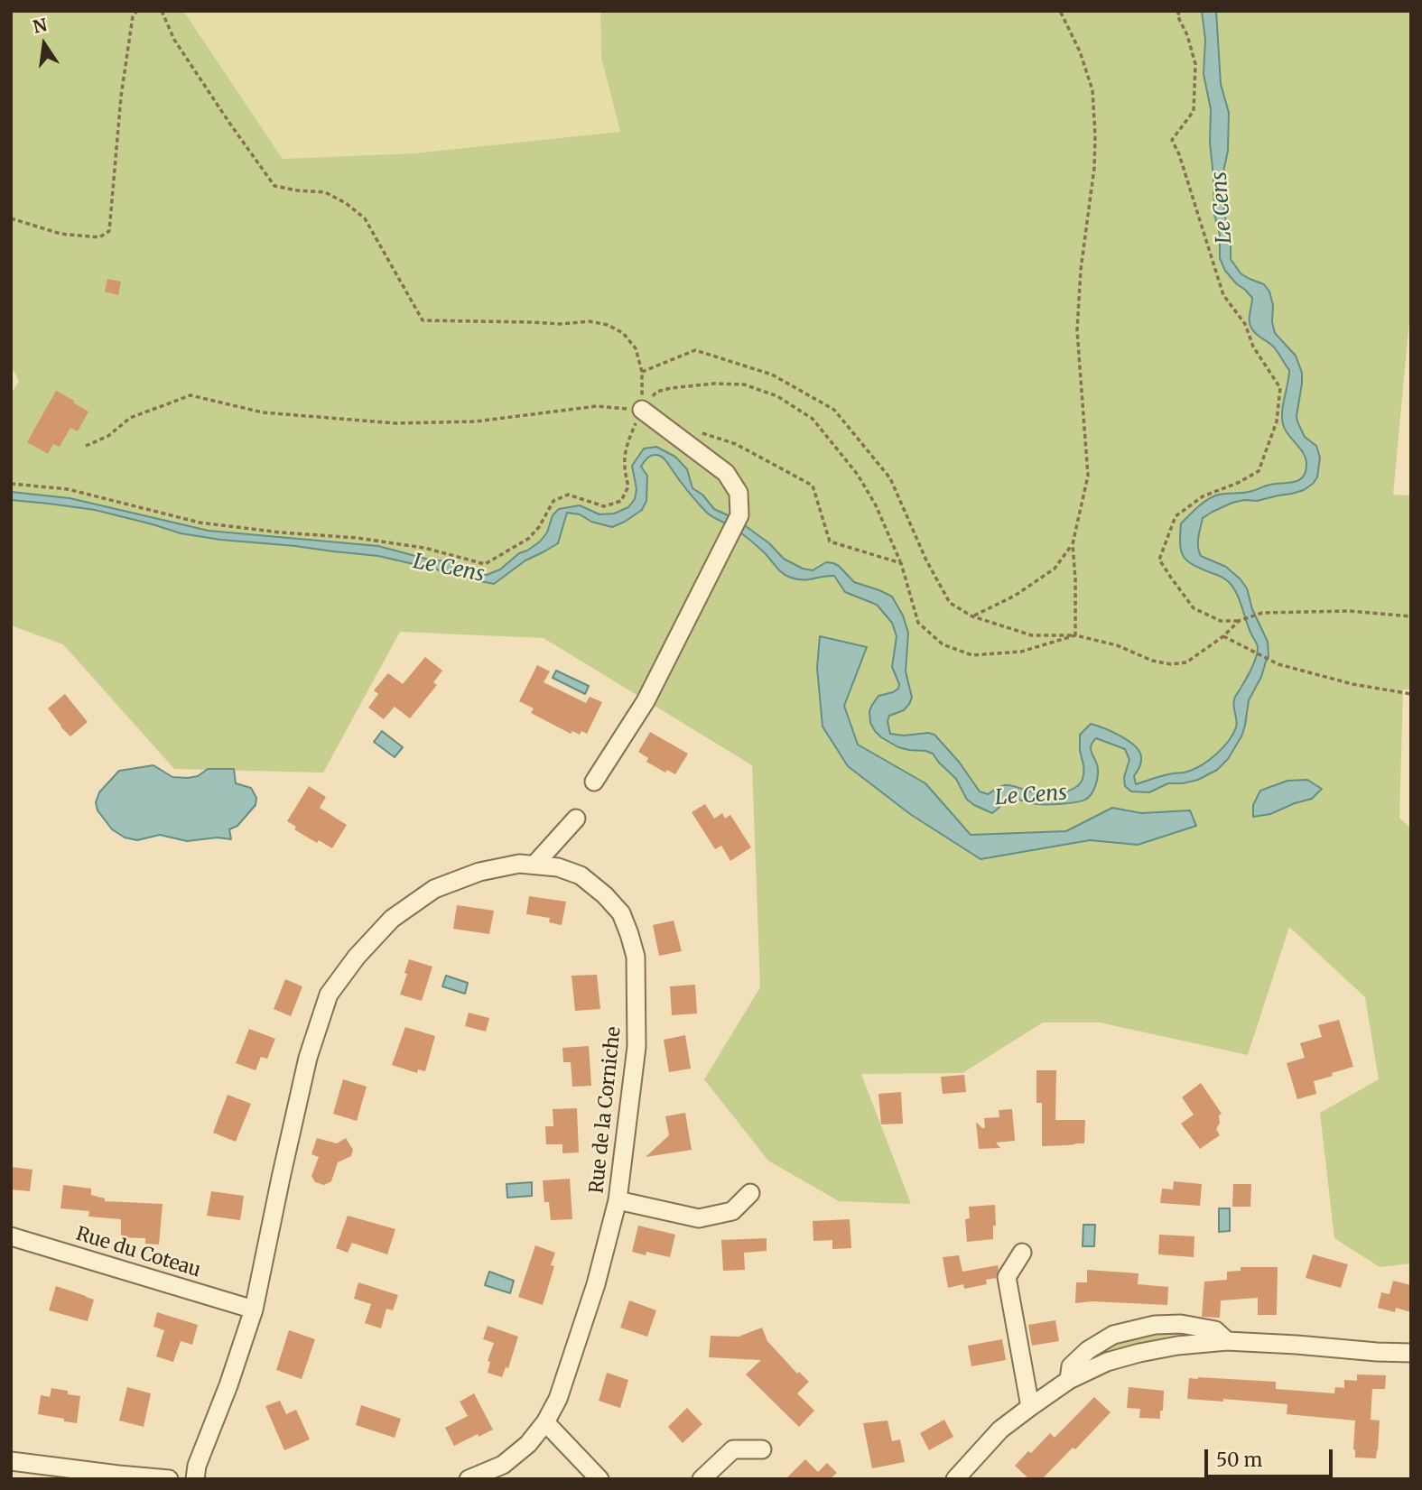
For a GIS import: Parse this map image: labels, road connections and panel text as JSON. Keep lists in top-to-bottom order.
{
  "streets": {
    "street": ["Rue de la Corniche", "Rue du Coteau"]
  },
  "crossings": [
    ["Rue de la Corniche", "Rue du Coteau"]
  ],
  "water": ["Le Cens"],
  "scale_bar": "50 m",
  "north": "top"
}
